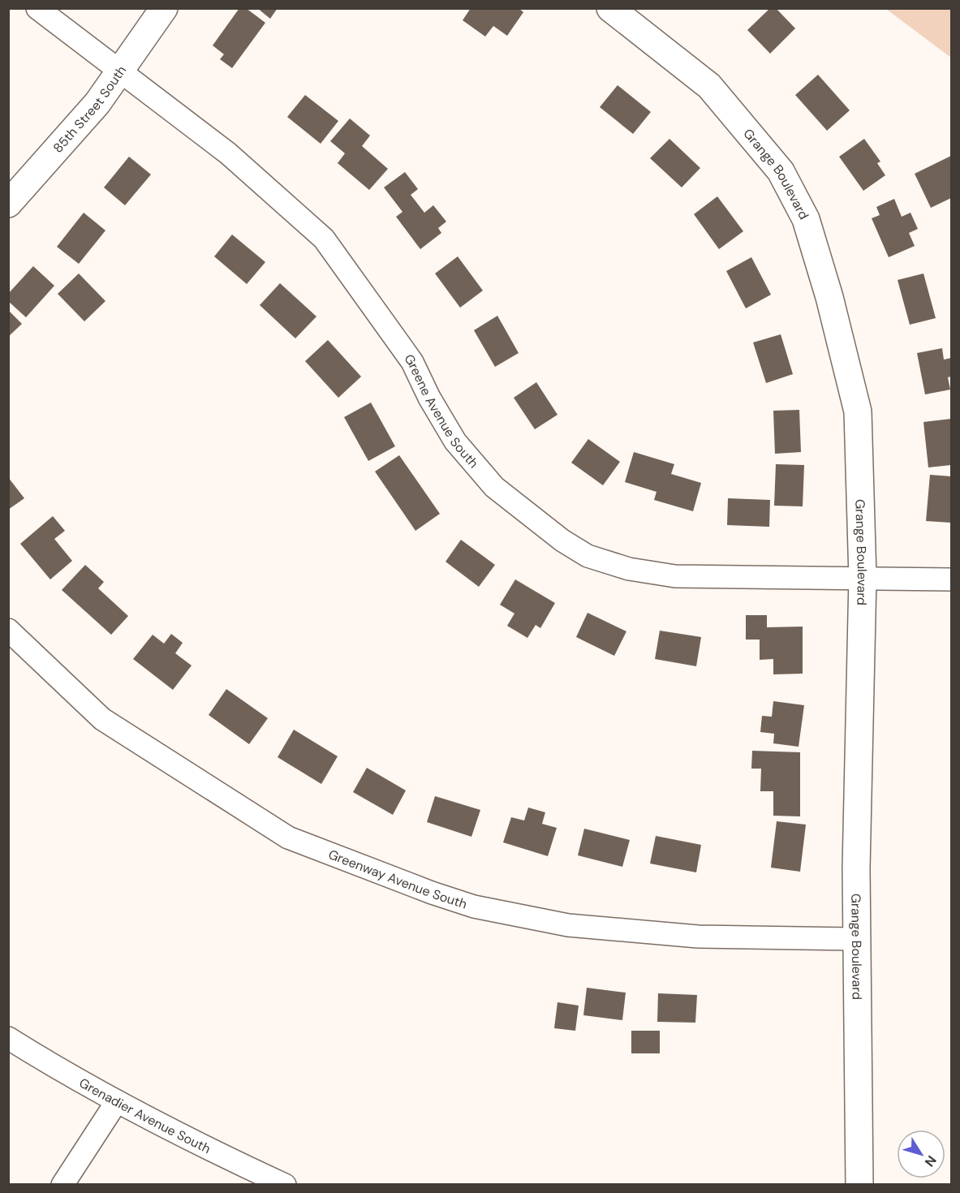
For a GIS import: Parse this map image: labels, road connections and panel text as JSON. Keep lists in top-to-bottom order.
{
  "streets": {
    "street": [
      "85th Street South",
      "Grange Boulevard",
      "Greene Avenue South",
      "Greenway Avenue South",
      "Grenadier Avenue South"
    ]
  },
  "crossings": [
    ["85th Street South", "Greene Avenue South"],
    ["Grange Boulevard", "Greene Avenue South"],
    ["Grange Boulevard", "Greenway Avenue South"]
  ],
  "north": "bottom right"
}
